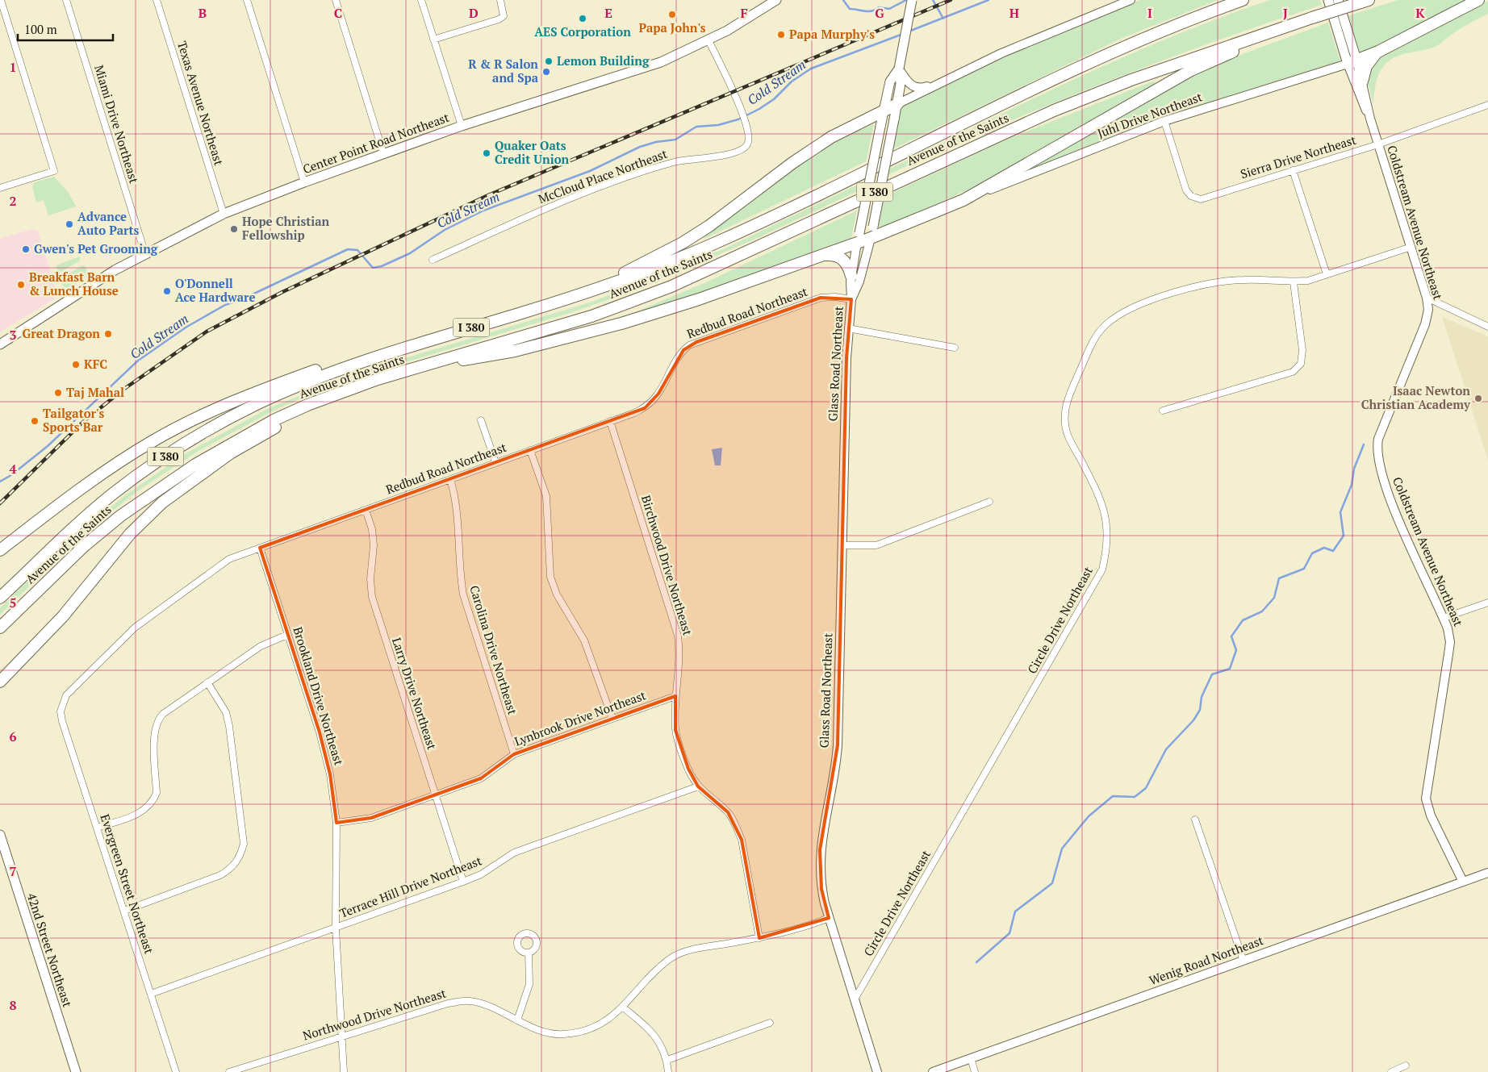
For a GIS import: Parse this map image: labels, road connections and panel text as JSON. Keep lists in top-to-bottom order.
{
  "streets": {
    "highway": ["Avenue of the Saints", "I 380"],
    "main road": ["Center Point Road Northeast", "Coldstream Avenue Northeast", "42nd Street Northeast"],
    "street": [
      "Texas Avenue Northeast",
      "Juhl Drive Northeast",
      "Miami Drive Northeast",
      "Sierra Drive Northeast",
      "McCloud Place Northeast",
      "Redbud Road Northeast",
      "Glass Road Northeast",
      "Birchwood Drive Northeast",
      "Circle Drive Northeast",
      "Carolina Drive Northeast",
      "Larry Drive Northeast",
      "Brookland Drive Northeast",
      "Lynbrook Drive Northeast",
      "Evergreen Street Northeast",
      "Terrace Hill Drive Northeast",
      "Wenig Road Northeast",
      "Northwood Drive Northeast"
    ]
  },
  "crossings": [
    ["Texas Avenue Northeast", "Center Point Road Northeast"],
    ["Juhl Drive Northeast", "Sierra Drive Northeast"],
    ["Juhl Drive Northeast", "Coldstream Avenue Northeast"],
    ["Miami Drive Northeast", "Center Point Road Northeast"],
    ["Center Point Road Northeast", "McCloud Place Northeast"],
    ["Sierra Drive Northeast", "Coldstream Avenue Northeast"],
    ["Coldstream Avenue Northeast", "Circle Drive Northeast"],
    ["Coldstream Avenue Northeast", "Wenig Road Northeast"],
    ["Redbud Road Northeast", "Glass Road Northeast"],
    ["Redbud Road Northeast", "Birchwood Drive Northeast"],
    ["Redbud Road Northeast", "Carolina Drive Northeast"],
    ["Redbud Road Northeast", "Larry Drive Northeast"],
    ["Redbud Road Northeast", "Brookland Drive Northeast"],
    ["Redbud Road Northeast", "Evergreen Street Northeast"],
    ["Glass Road Northeast", "Circle Drive Northeast"],
    ["Glass Road Northeast", "Northwood Drive Northeast"],
    ["Birchwood Drive Northeast", "Lynbrook Drive Northeast"],
    ["Birchwood Drive Northeast", "Terrace Hill Drive Northeast"],
    ["Birchwood Drive Northeast", "Northwood Drive Northeast"],
    ["Carolina Drive Northeast", "Lynbrook Drive Northeast"],
    ["Larry Drive Northeast", "Lynbrook Drive Northeast"],
    ["Larry Drive Northeast", "Terrace Hill Drive Northeast"],
    ["Brookland Drive Northeast", "Lynbrook Drive Northeast"],
    ["Brookland Drive Northeast", "Terrace Hill Drive Northeast"],
    ["Brookland Drive Northeast", "Northwood Drive Northeast"],
    ["Evergreen Street Northeast", "Terrace Hill Drive Northeast"]
  ],
  "water": ["Cold Stream"],
  "places": [
    "Papa John's",
    "AES Corporation",
    "Papa Murphy's",
    "Lemon Building",
    "R & R Salon and Spa",
    "Quaker Oats Credit Union",
    "Advance Auto Parts",
    "Hope Christian Fellowship",
    "Gwen's Pet Grooming",
    "Breakfast Barn & Lunch House",
    "O'Donnell Ace Hardware",
    "Great Dragon",
    "KFC",
    "Taj Mahal",
    "Isaac Newton Christian Academy",
    "Tailgator's Sports Bar"
  ],
  "scale_bar": "100 m",
  "grid": {
    "columns": [
      "B",
      "C",
      "D",
      "E",
      "F",
      "G",
      "H",
      "I",
      "J",
      "K"
    ],
    "rows": [
      "1",
      "2",
      "3",
      "4",
      "5",
      "6",
      "7",
      "8"
    ]
  }
}
